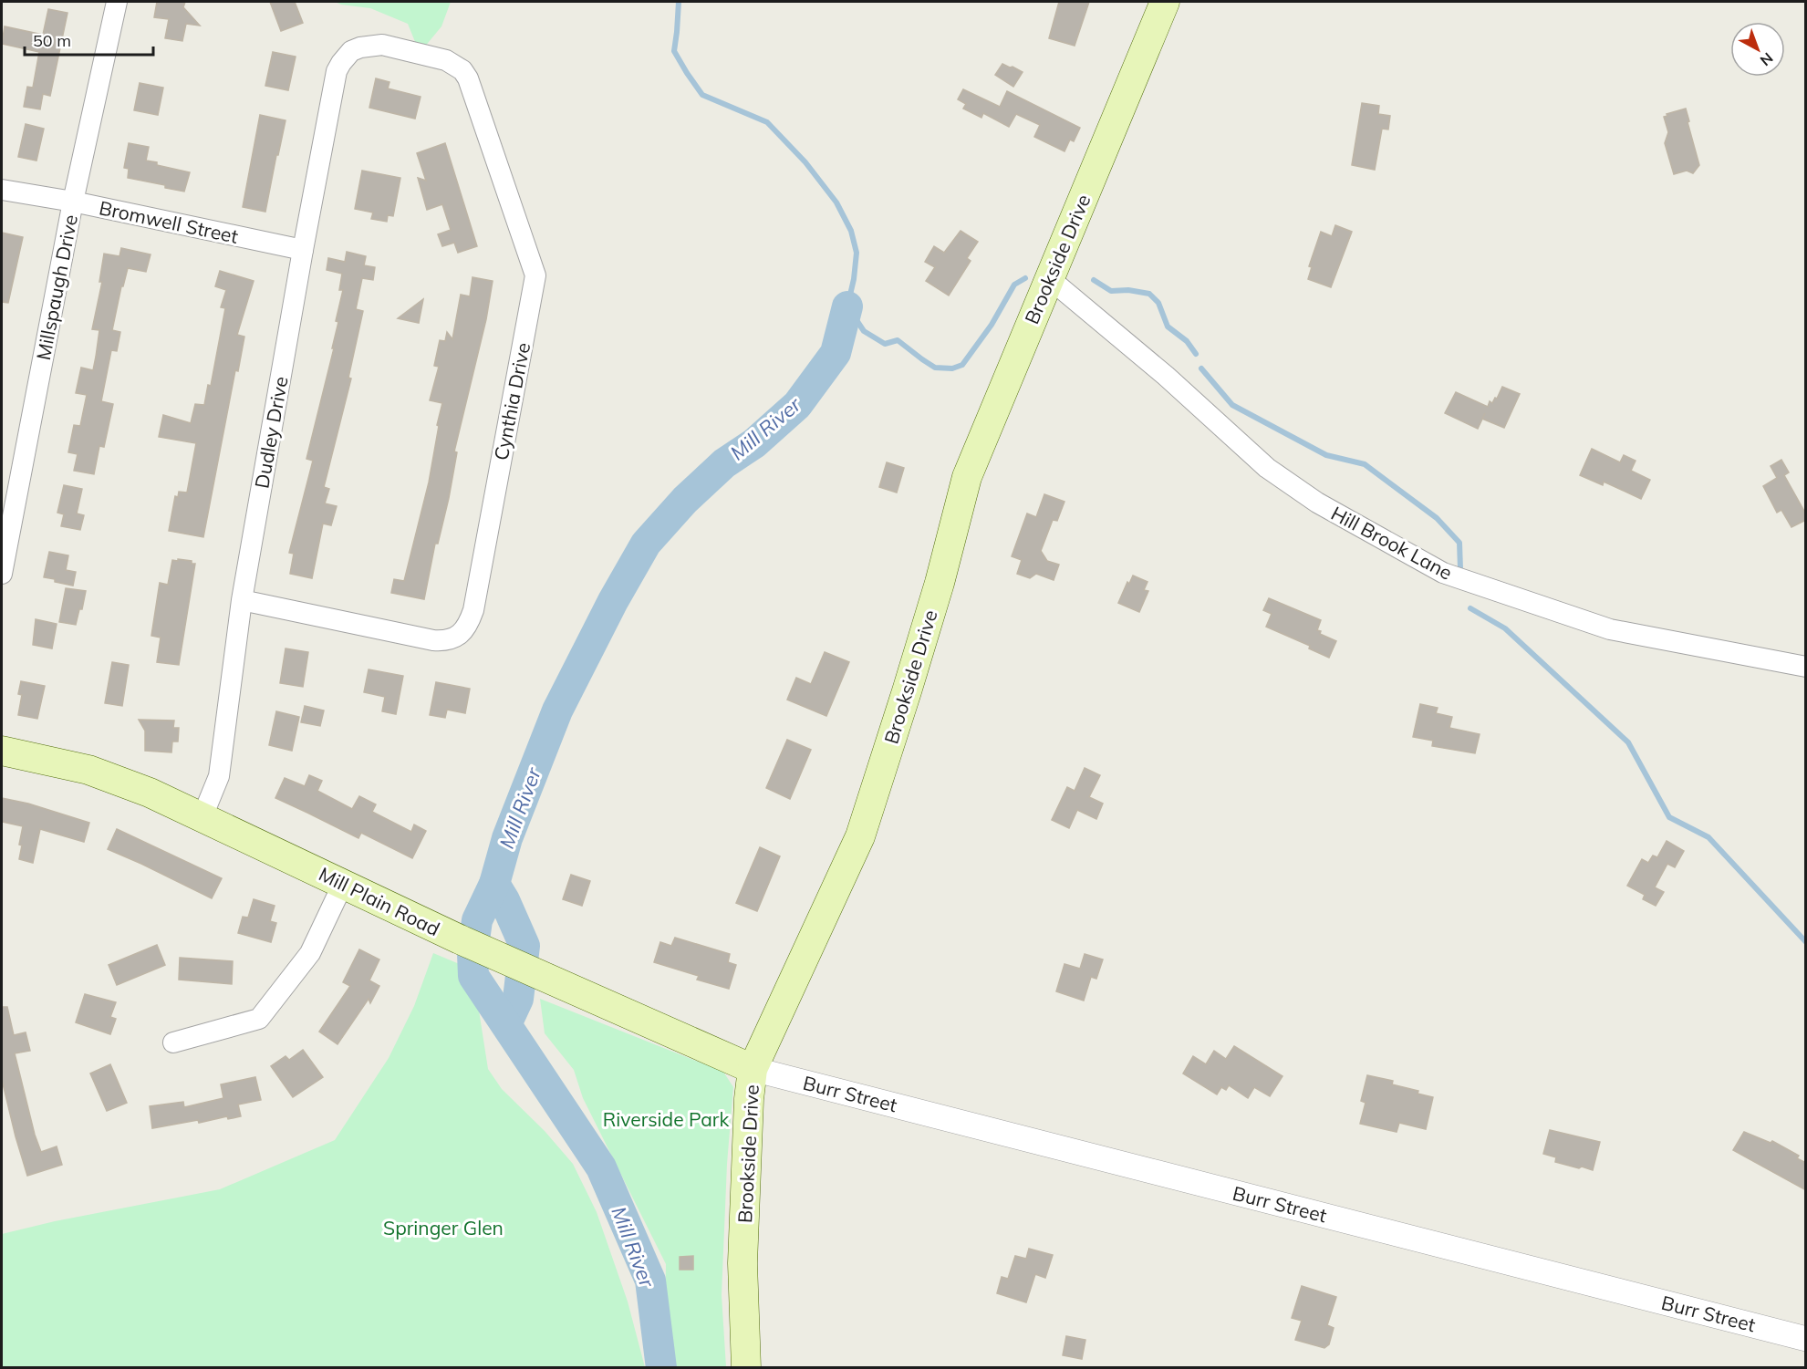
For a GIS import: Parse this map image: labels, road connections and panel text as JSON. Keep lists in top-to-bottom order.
{
  "streets": {
    "main road": ["Brookside Drive", "Mill Plain Road"],
    "street": [
      "Bromwell Street",
      "Millspaugh Drive",
      "Cynthia Drive",
      "Dudley Drive",
      "Hill Brook Lane",
      "Burr Street"
    ]
  },
  "crossings": [
    ["Bromwell Street", "Millspaugh Drive"],
    ["Bromwell Street", "Dudley Drive"],
    ["Brookside Drive", "Hill Brook Lane"],
    ["Brookside Drive", "Mill Plain Road"],
    ["Brookside Drive", "Burr Street"],
    ["Cynthia Drive", "Dudley Drive"],
    ["Dudley Drive", "Mill Plain Road"],
    ["Mill Plain Road", "Burr Street"]
  ],
  "water": ["Mill River"],
  "parks": ["Riverside Park", "Springer Glen"],
  "scale_bar": "50 m",
  "north": "bottom right"
}
